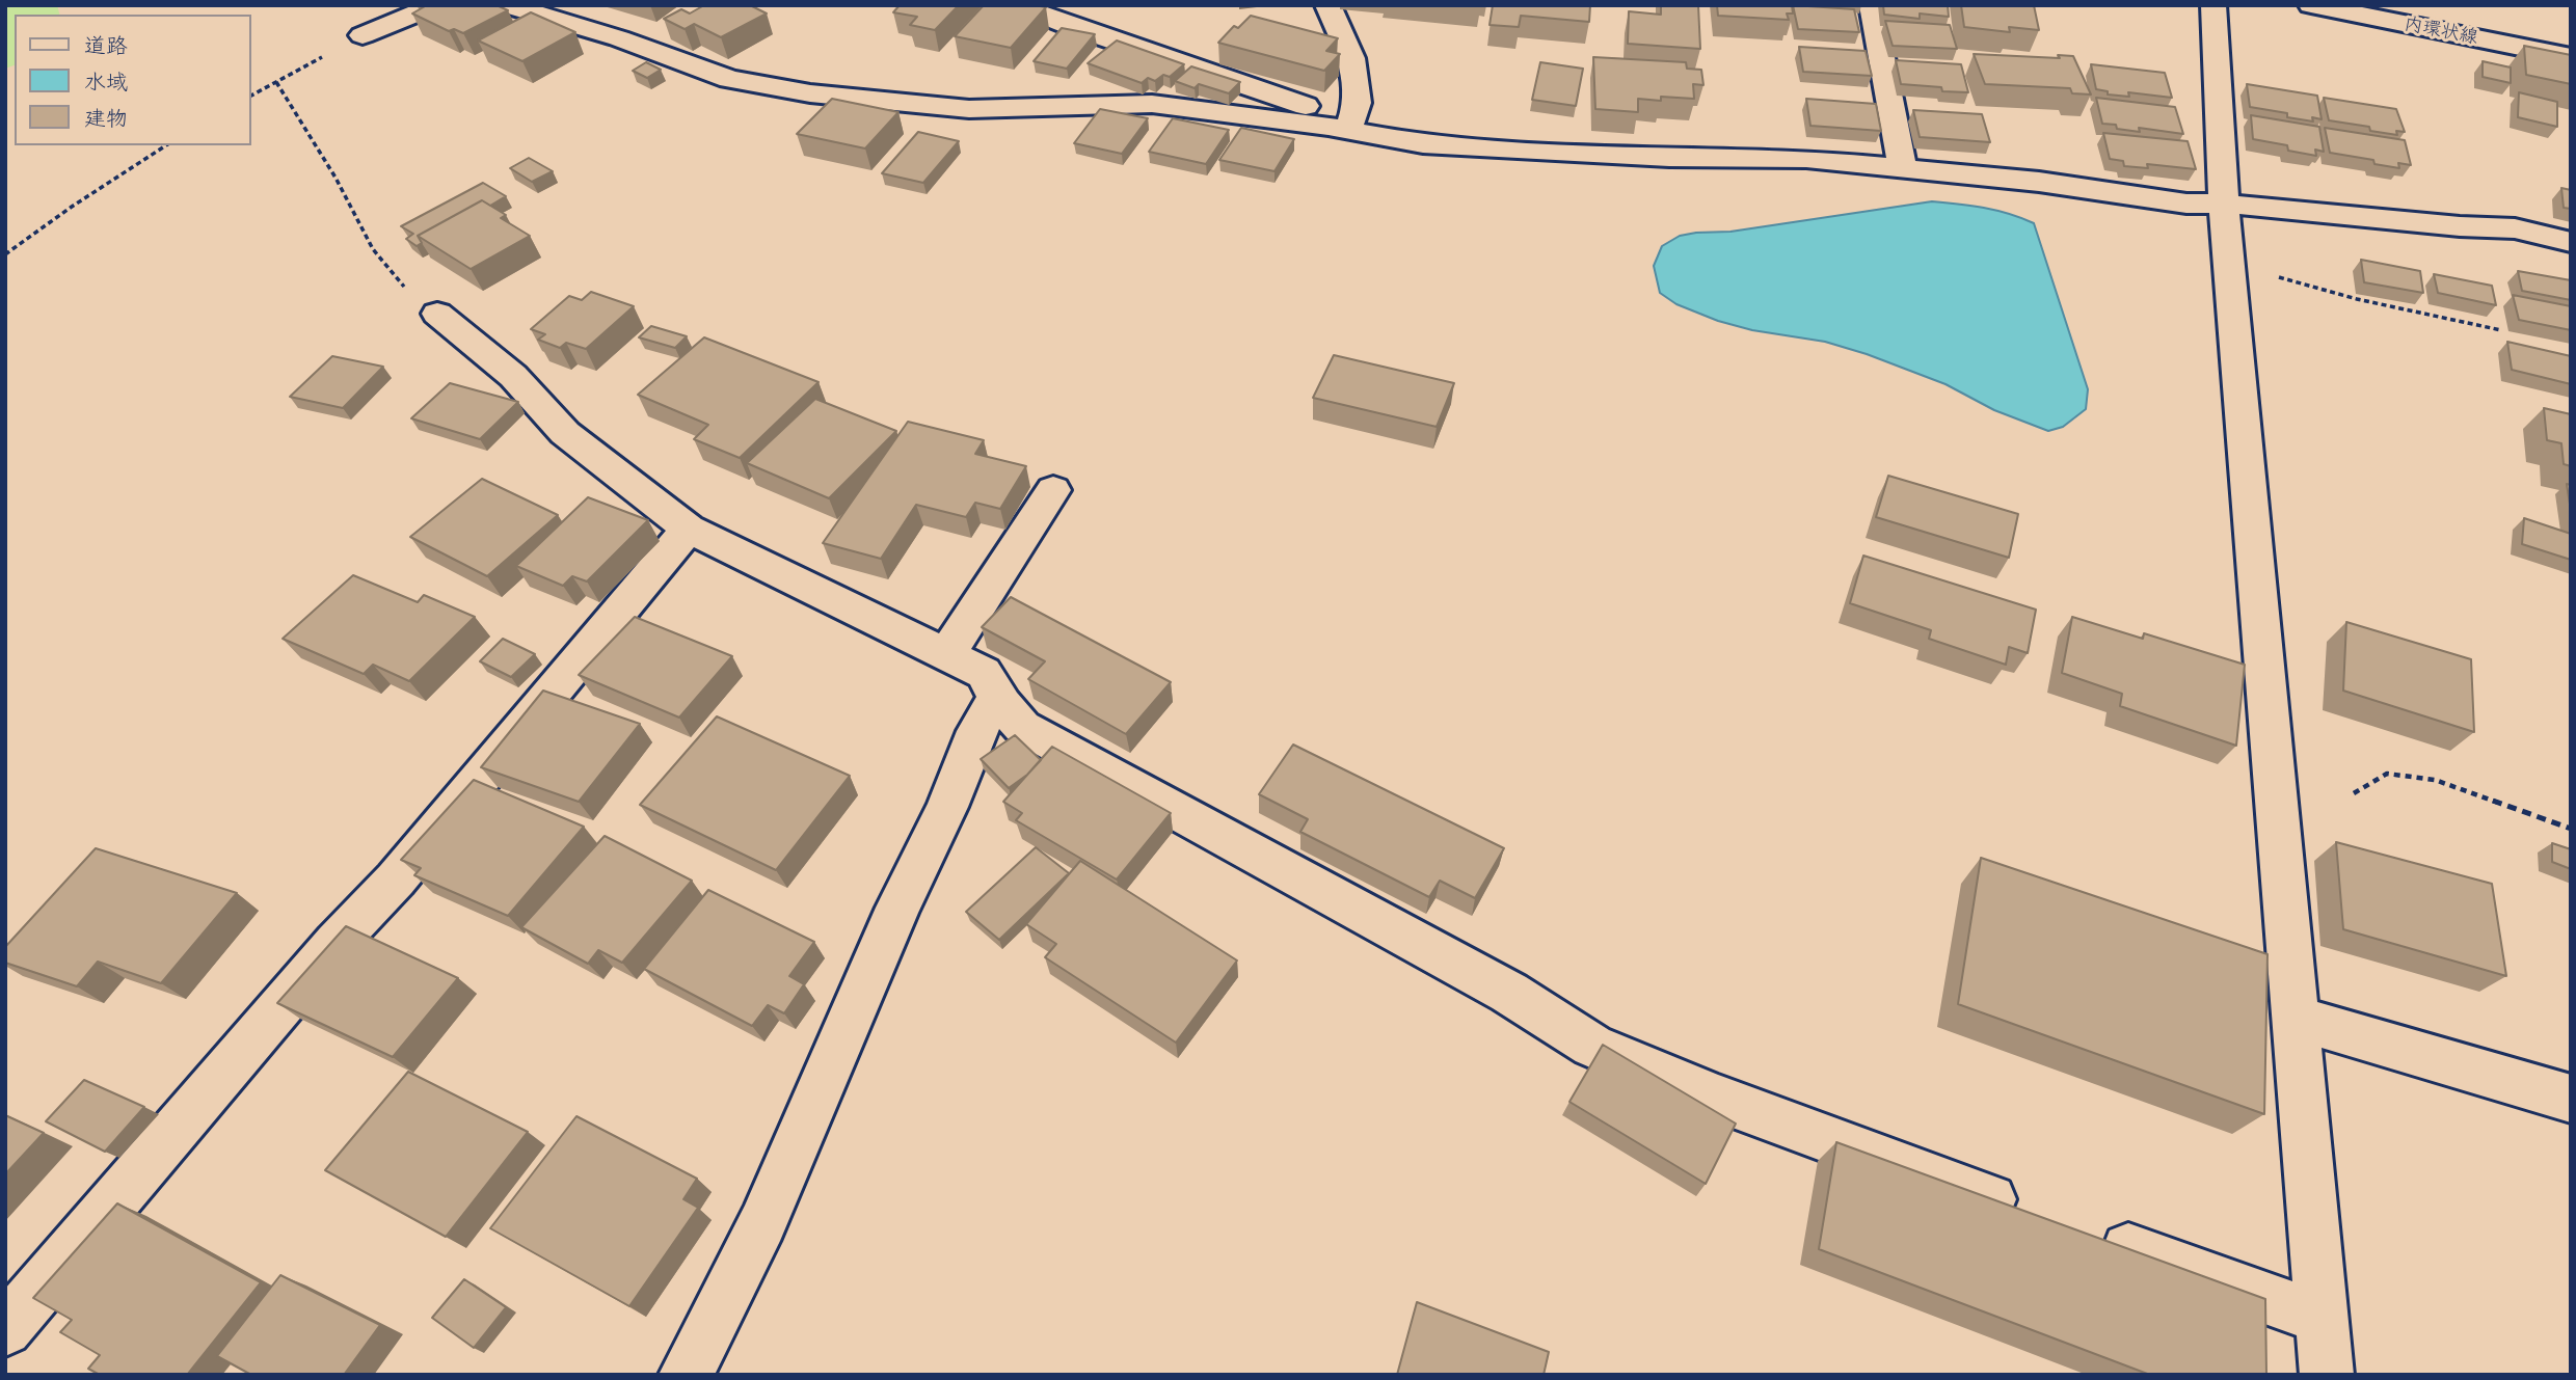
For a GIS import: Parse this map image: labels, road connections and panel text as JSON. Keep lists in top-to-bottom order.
{
  "streets": {
    "street": ["内環状線"]
  },
  "legend": ["道路", "水域", "建物"]
}
